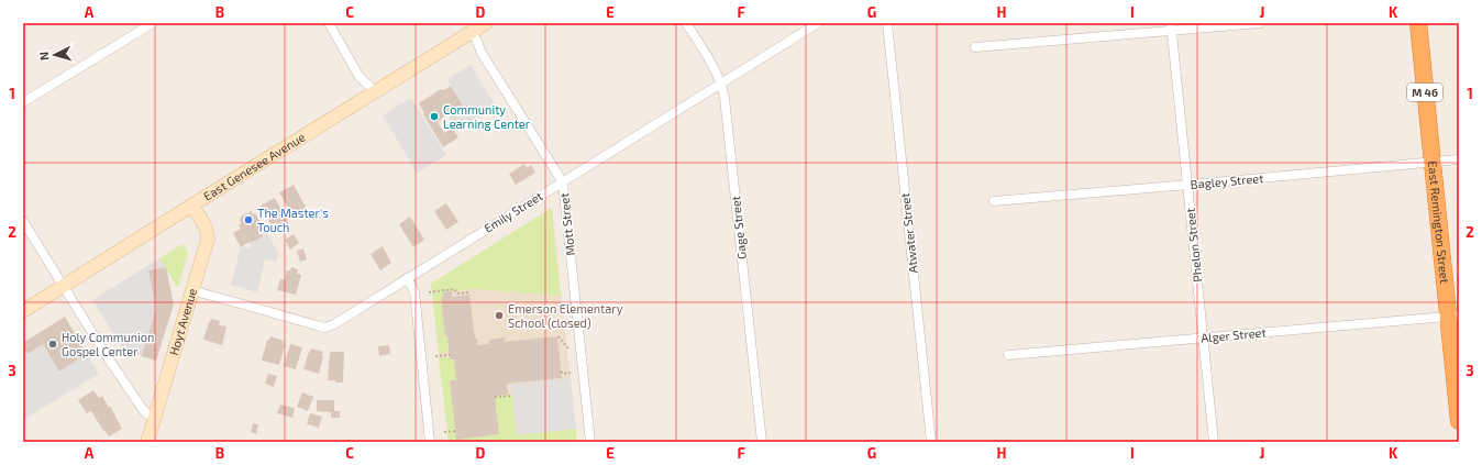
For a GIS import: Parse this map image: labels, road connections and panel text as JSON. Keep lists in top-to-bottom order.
{
  "streets": {
    "highway": ["M 46", "East Remington Street"],
    "main road": ["East Genesee Avenue", "Hoyt Avenue"],
    "street": [
      "Bagley Street",
      "Emily Street",
      "Mott Street",
      "Gage Street",
      "Atwater Street",
      "Phelon Street",
      "Alger Street"
    ]
  },
  "crossings": [
    ["East Genesee Avenue", "Mott Street"],
    ["East Genesee Avenue", "Hoyt Avenue"],
    ["Bagley Street", "East Remington Street"],
    ["Bagley Street", "Phelon Street"],
    ["Emily Street", "Mott Street"],
    ["Emily Street", "Gage Street"],
    ["Emily Street", "Hoyt Avenue"],
    ["East Remington Street", "Alger Street"],
    ["Phelon Street", "Alger Street"]
  ],
  "places": [
    "Community Learning Center",
    "The Master's Touch",
    "Emerson Elementary School (closed)",
    "Holy Communion Gospel Center"
  ],
  "north": "left",
  "grid": {
    "columns": [
      "A",
      "B",
      "C",
      "D",
      "E",
      "F",
      "G",
      "H",
      "I",
      "J",
      "K"
    ],
    "rows": ["1", "2", "3"]
  }
}
